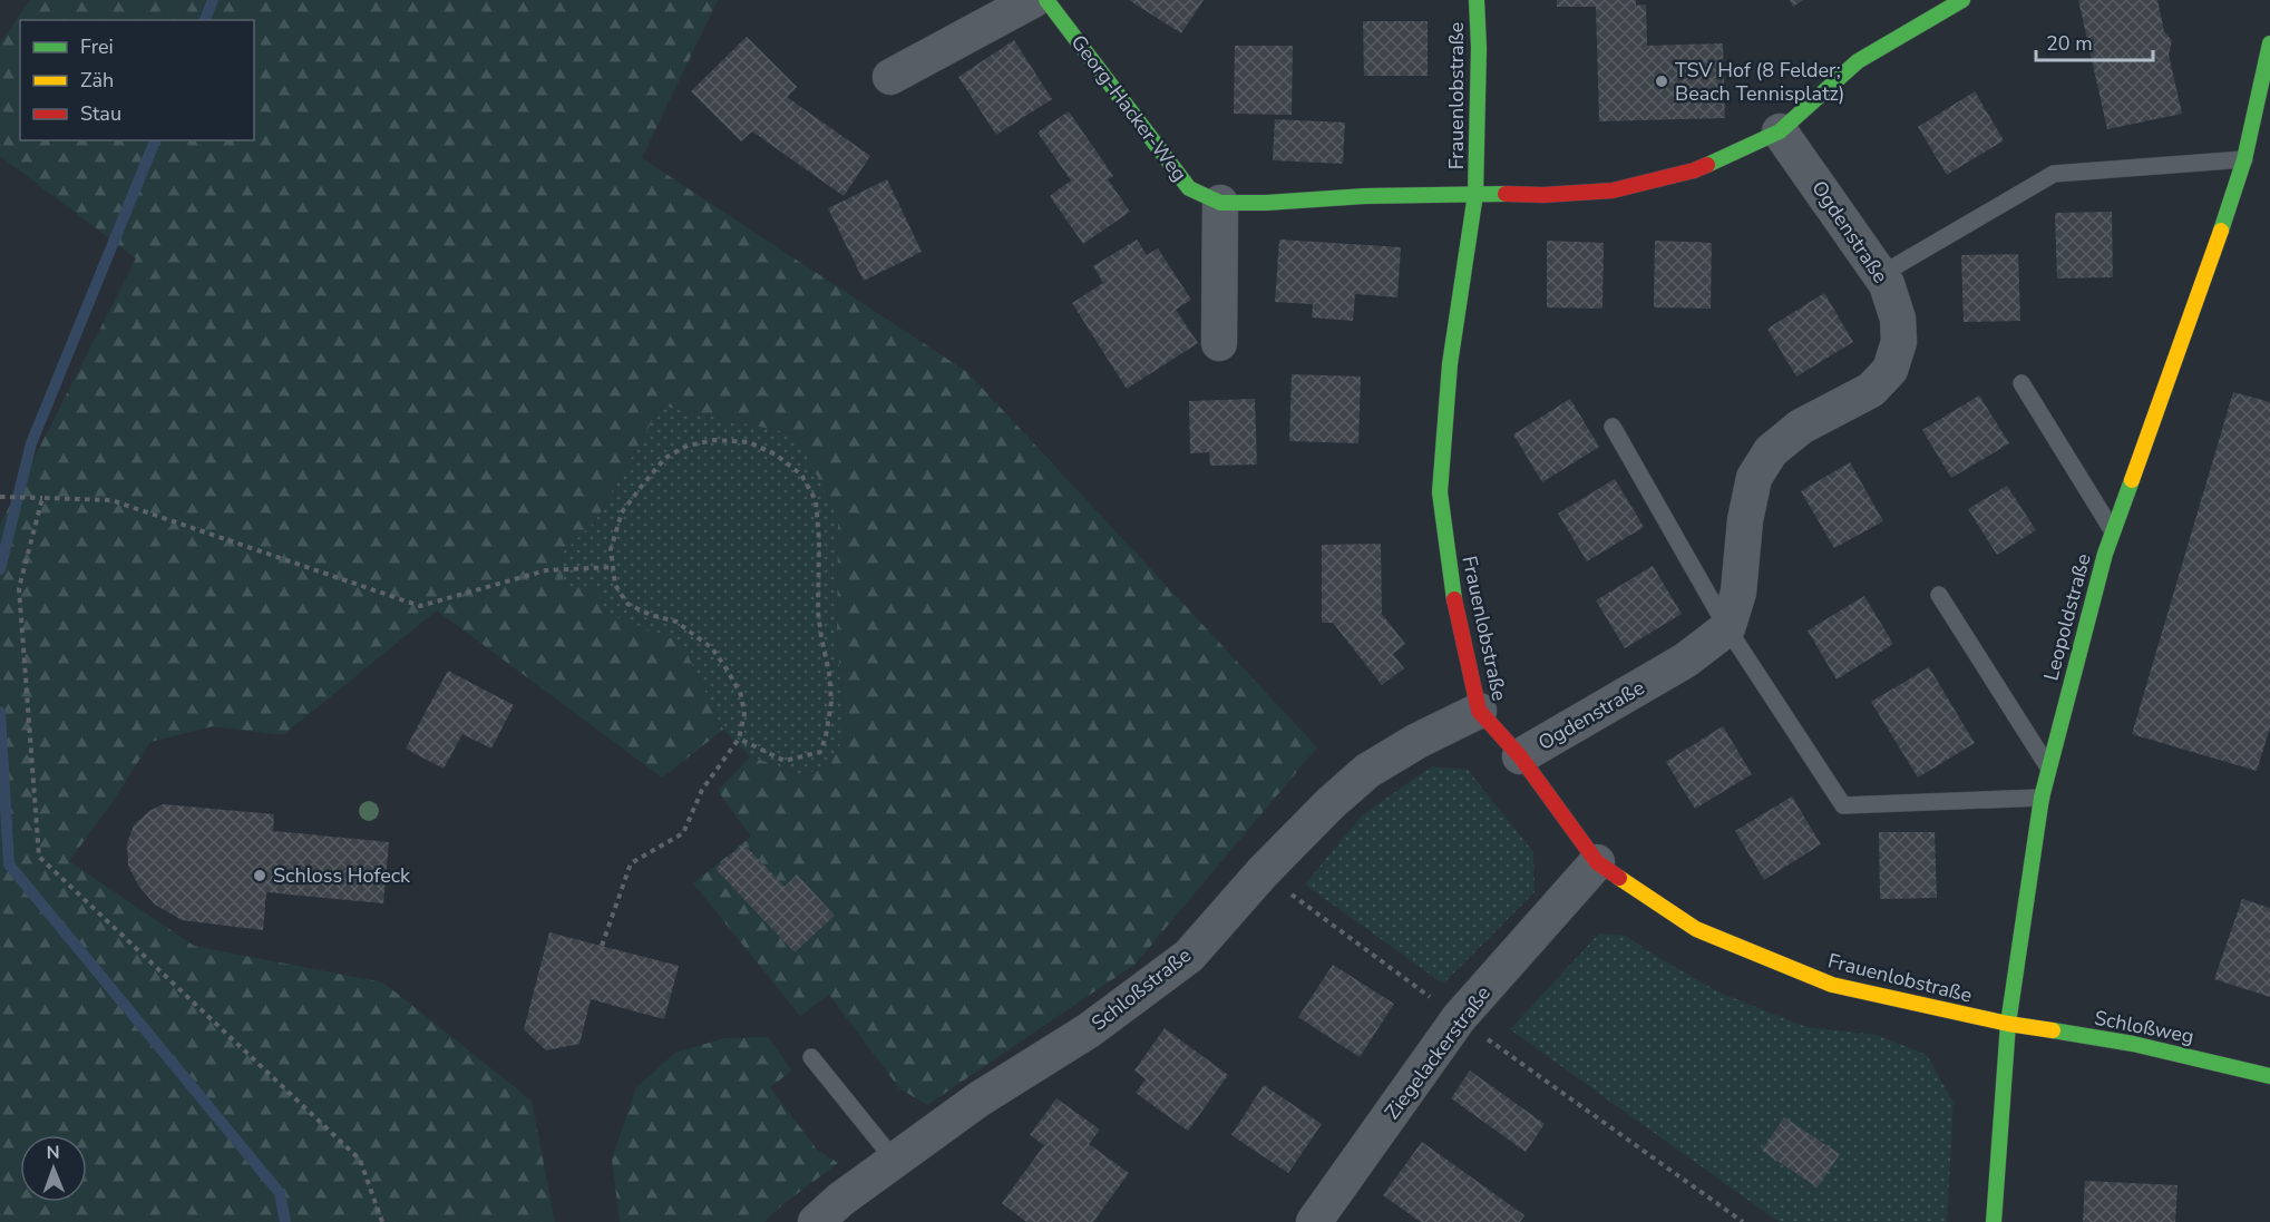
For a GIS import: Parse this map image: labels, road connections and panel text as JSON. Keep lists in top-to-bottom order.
{
  "streets": {
    "street": [
      "Frauenlobstraße",
      "Georg-Hacker-Weg",
      "Ogdenstraße",
      "Leopoldstraße",
      "Schloßstraße",
      "Schloßweg",
      "Ziegelackerstraße"
    ]
  },
  "crossings": [
    ["Frauenlobstraße", "Georg-Hacker-Weg"],
    ["Frauenlobstraße", "Ogdenstraße"],
    ["Frauenlobstraße", "Leopoldstraße"],
    ["Frauenlobstraße", "Schloßstraße"],
    ["Frauenlobstraße", "Schloßweg"],
    ["Frauenlobstraße", "Ziegelackerstraße"],
    ["Leopoldstraße", "Schloßweg"]
  ],
  "places": ["TSV Hof (8 Felder; Beach Tennisplatz)", "Schloss Hofeck"],
  "legend": ["Frei", "Zäh", "Stau"],
  "scale_bar": "20 m",
  "north": "top"
}
